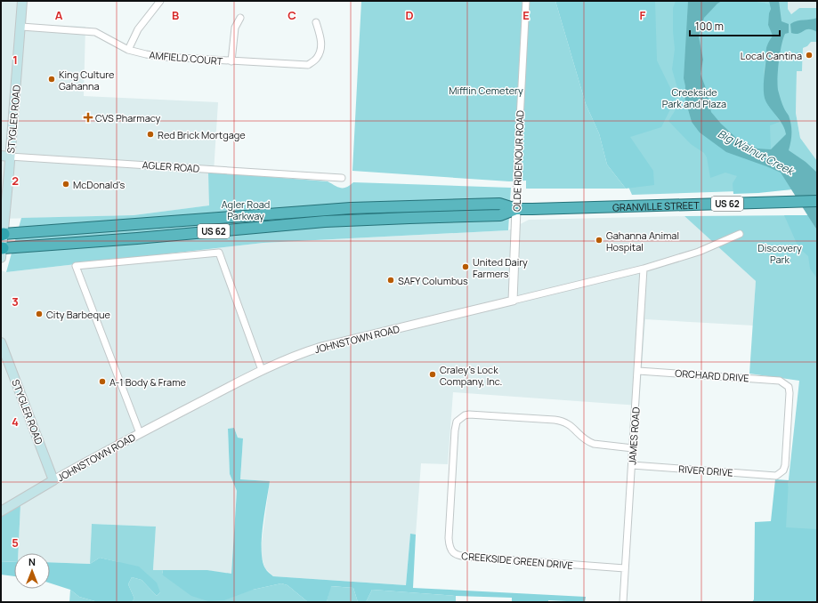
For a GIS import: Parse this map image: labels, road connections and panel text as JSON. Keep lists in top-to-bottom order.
{
  "streets": {
    "highway": ["US 62", "GRANVILLE STREET"],
    "main road": ["STYGLER ROAD", "JOHNSTOWN ROAD"],
    "street": [
      "AMFIELD COURT",
      "OLDE RIDENOUR ROAD",
      "AGLER ROAD",
      "ORCHARD DRIVE",
      "JAMES ROAD",
      "RIVER DRIVE",
      "CREEKSIDE GREEN DRIVE"
    ]
  },
  "crossings": [
    ["AMFIELD COURT", "STYGLER ROAD"],
    ["STYGLER ROAD", "AGLER ROAD"],
    ["STYGLER ROAD", "US 62"],
    ["STYGLER ROAD", "JOHNSTOWN ROAD"],
    ["OLDE RIDENOUR ROAD", "US 62"],
    ["OLDE RIDENOUR ROAD", "GRANVILLE STREET"],
    ["OLDE RIDENOUR ROAD", "JOHNSTOWN ROAD"],
    ["US 62", "GRANVILLE STREET"],
    ["JOHNSTOWN ROAD", "JAMES ROAD"],
    ["ORCHARD DRIVE", "JAMES ROAD"],
    ["ORCHARD DRIVE", "RIVER DRIVE"],
    ["JAMES ROAD", "RIVER DRIVE"],
    ["JAMES ROAD", "CREEKSIDE GREEN DRIVE"]
  ],
  "water": ["Big Walnut Creek"],
  "parks": [
    "Mifflin Cemetery",
    "Creekside Park and Plaza",
    "Agler Road Parkway",
    "Discovery Park"
  ],
  "places": {
    "other": [
      "Local Cantina",
      "King Culture Gahanna",
      "Red Brick Mortgage",
      "McDonald's",
      "Gahanna Animal Hospital",
      "United Dairy Farmers",
      "SAFY Columbus",
      "City Barbeque",
      "Craley's Lock Company, Inc.",
      "A-1 Body & Frame"
    ],
    "health": ["CVS Pharmacy"]
  },
  "scale_bar": "100 m",
  "north": "top",
  "grid": {
    "columns": [
      "A",
      "B",
      "C",
      "D",
      "E",
      "F"
    ],
    "rows": [
      "1",
      "2",
      "3",
      "4",
      "5"
    ]
  }
}
